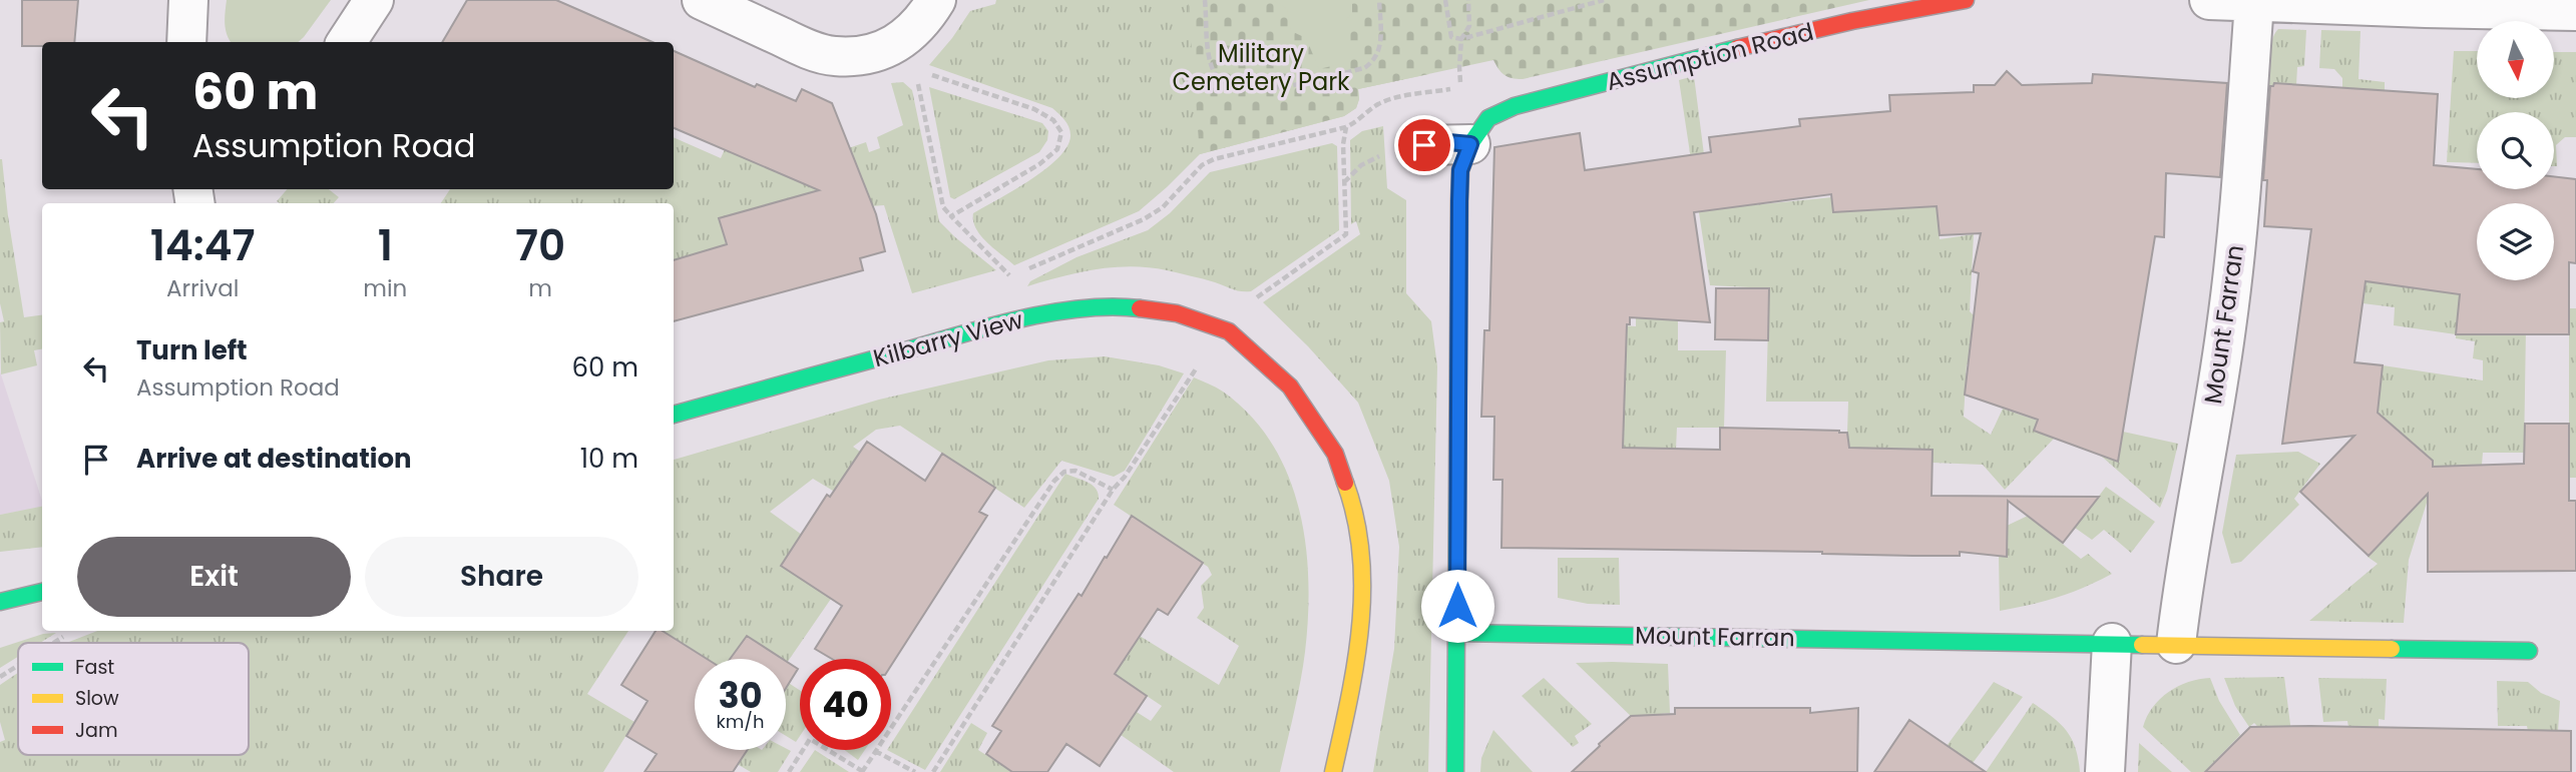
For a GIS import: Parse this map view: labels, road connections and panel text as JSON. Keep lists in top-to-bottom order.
{
  "streets": {
    "street": ["Assumption Road", "Mount Farran", "Kilbarry View"]
  },
  "crossings": [
    ["Assumption Road", "Mount Farran"]
  ],
  "parks": ["Military Cemetery Park"],
  "legend": ["Fast", "Slow", "Jam"],
  "north": "bottom",
  "page": {
    "turn": ["60 m", "Assumption Road"],
    "eta": [
      "14:47",
      "Arrival",
      "1",
      "min",
      "70",
      "m"
    ],
    "list": [
      {
        "name": "Turn left",
        "note": "Assumption Road",
        "value": "60 m"
      },
      {
        "name": "Arrive at destination",
        "value": "10 m"
      }
    ],
    "buttons": ["Exit", "Share"],
    "speed": "30 km/h",
    "limit": "40"
  }
}
